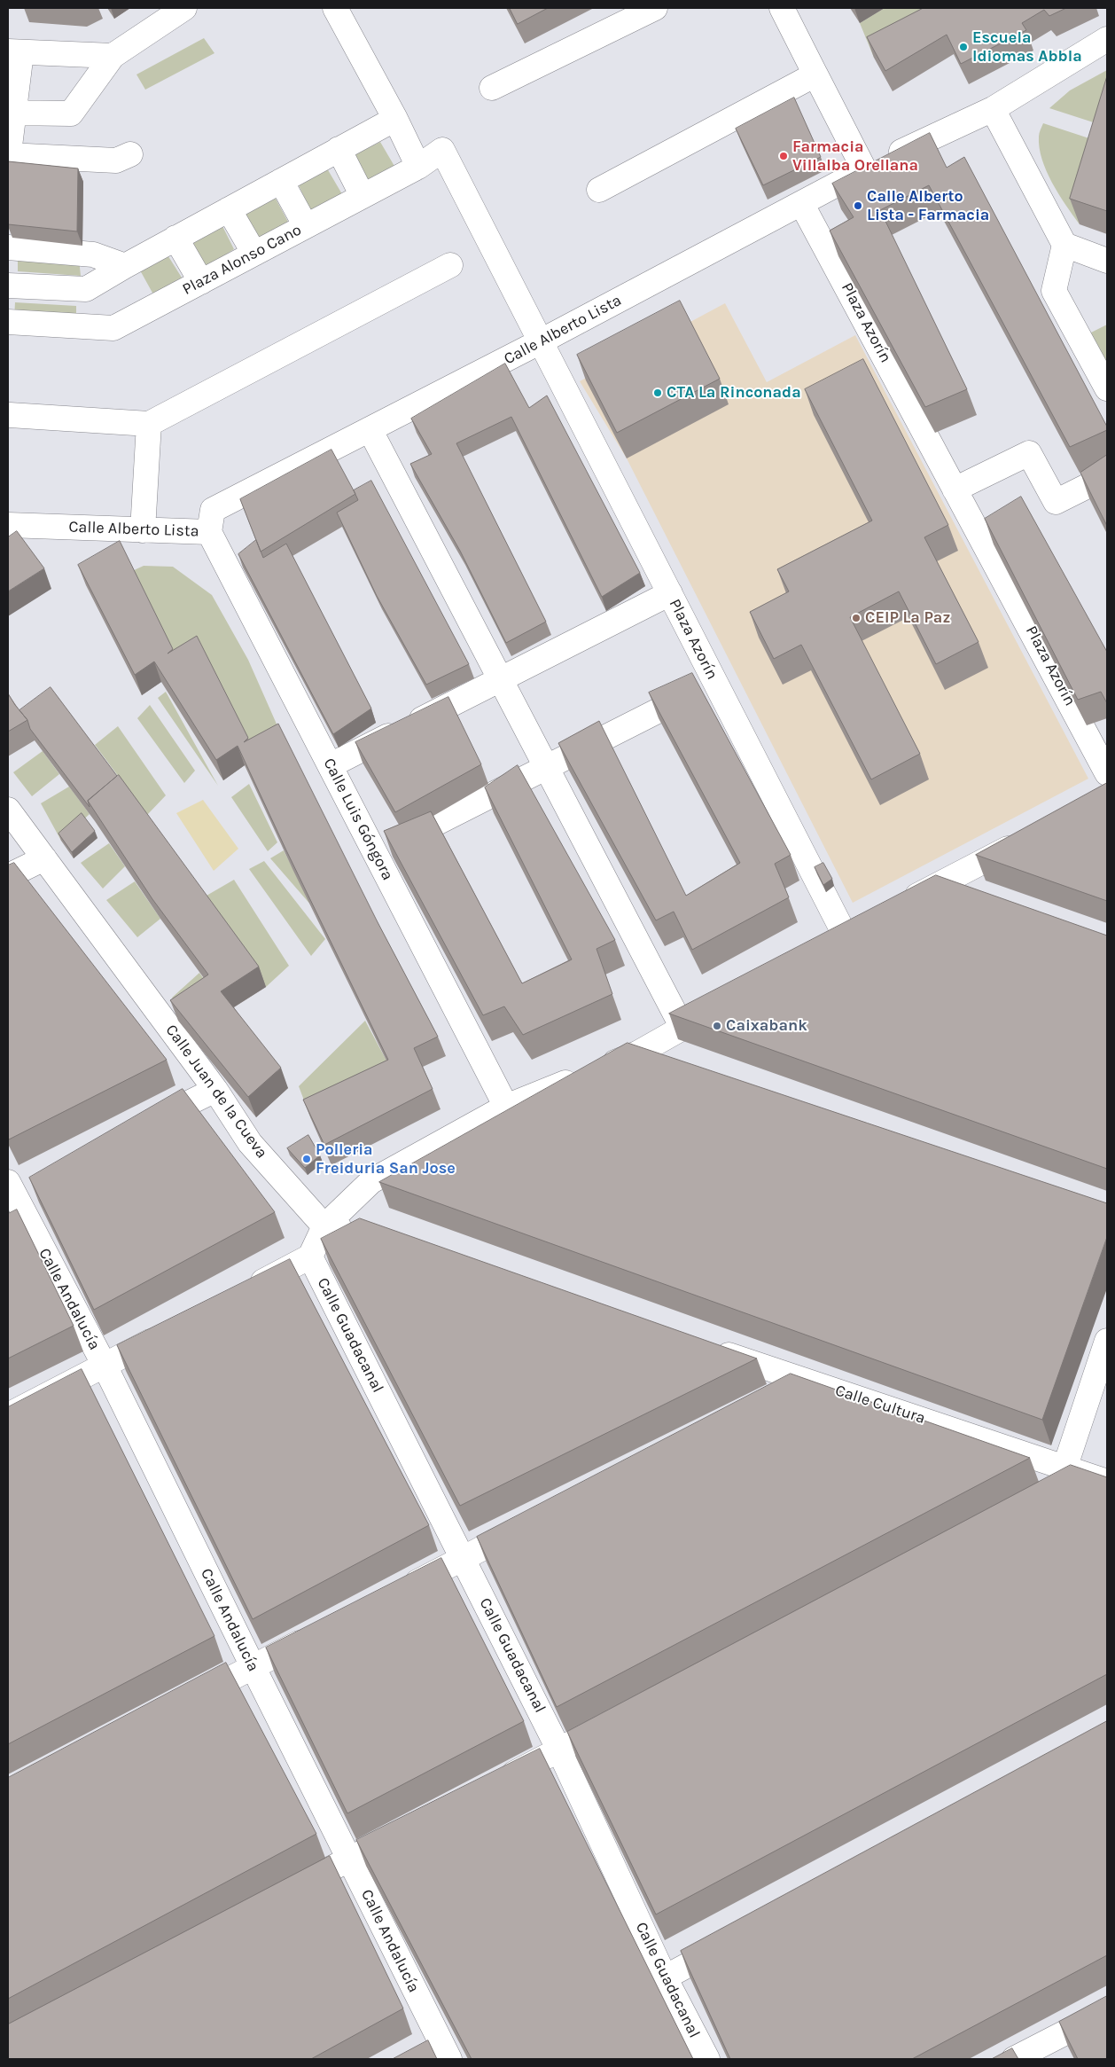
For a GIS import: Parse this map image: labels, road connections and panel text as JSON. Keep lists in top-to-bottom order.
{
  "streets": {
    "street": [
      "Plaza Alonso Cano",
      "Plaza Azorín",
      "Calle Alberto Lista",
      "Calle Luis Góngora",
      "Calle Juan de la Cueva",
      "Calle Andalucía",
      "Calle Guadacanal",
      "Calle Cultura"
    ]
  },
  "crossings": [
    ["Plaza Alonso Cano", "Plaza Azorín"],
    ["Plaza Azorín", "Calle Alberto Lista"],
    ["Calle Alberto Lista", "Calle Luis Góngora"]
  ],
  "places": [
    "Escuela Idiomas Abbla",
    "Farmacia Villalba Orellana",
    "Calle Alberto Lista - Farmacia",
    "CTA La Rinconada",
    "CEIP La Paz",
    "Caixabank",
    "Polleria Freiduria San Jose"
  ]
}
